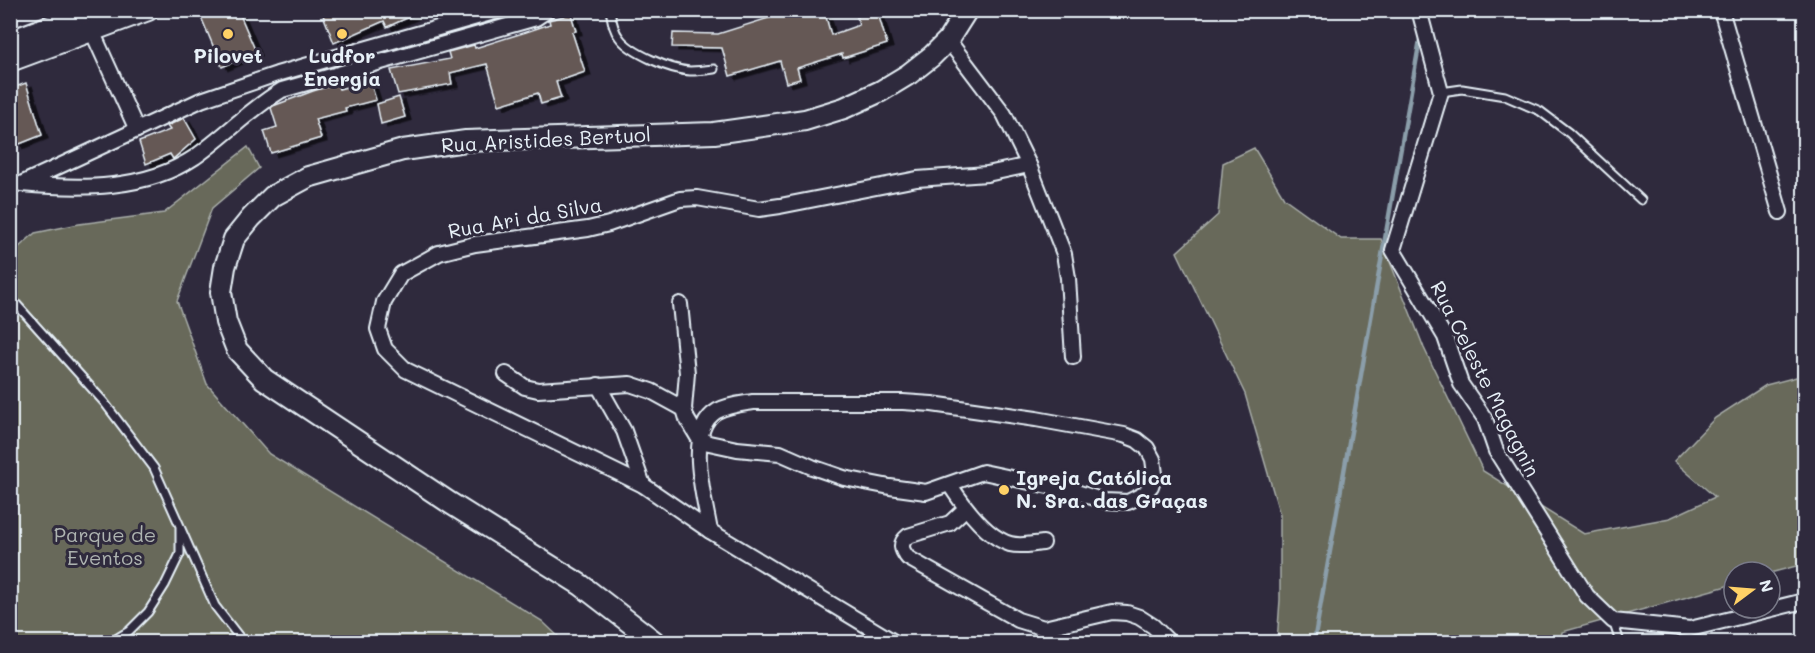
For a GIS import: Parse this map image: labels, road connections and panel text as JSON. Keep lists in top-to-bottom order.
{
  "streets": {
    "main road": ["Rua Aristides Bertuol"],
    "street": ["Rua Ari da Silva", "Rua Celeste Magagnin"]
  },
  "parks": ["Parque de Eventos"],
  "places": ["Pilovet", "Ludfor Energia", "Igreja Católica N. Sra. das Graças"],
  "north": "right"
}
